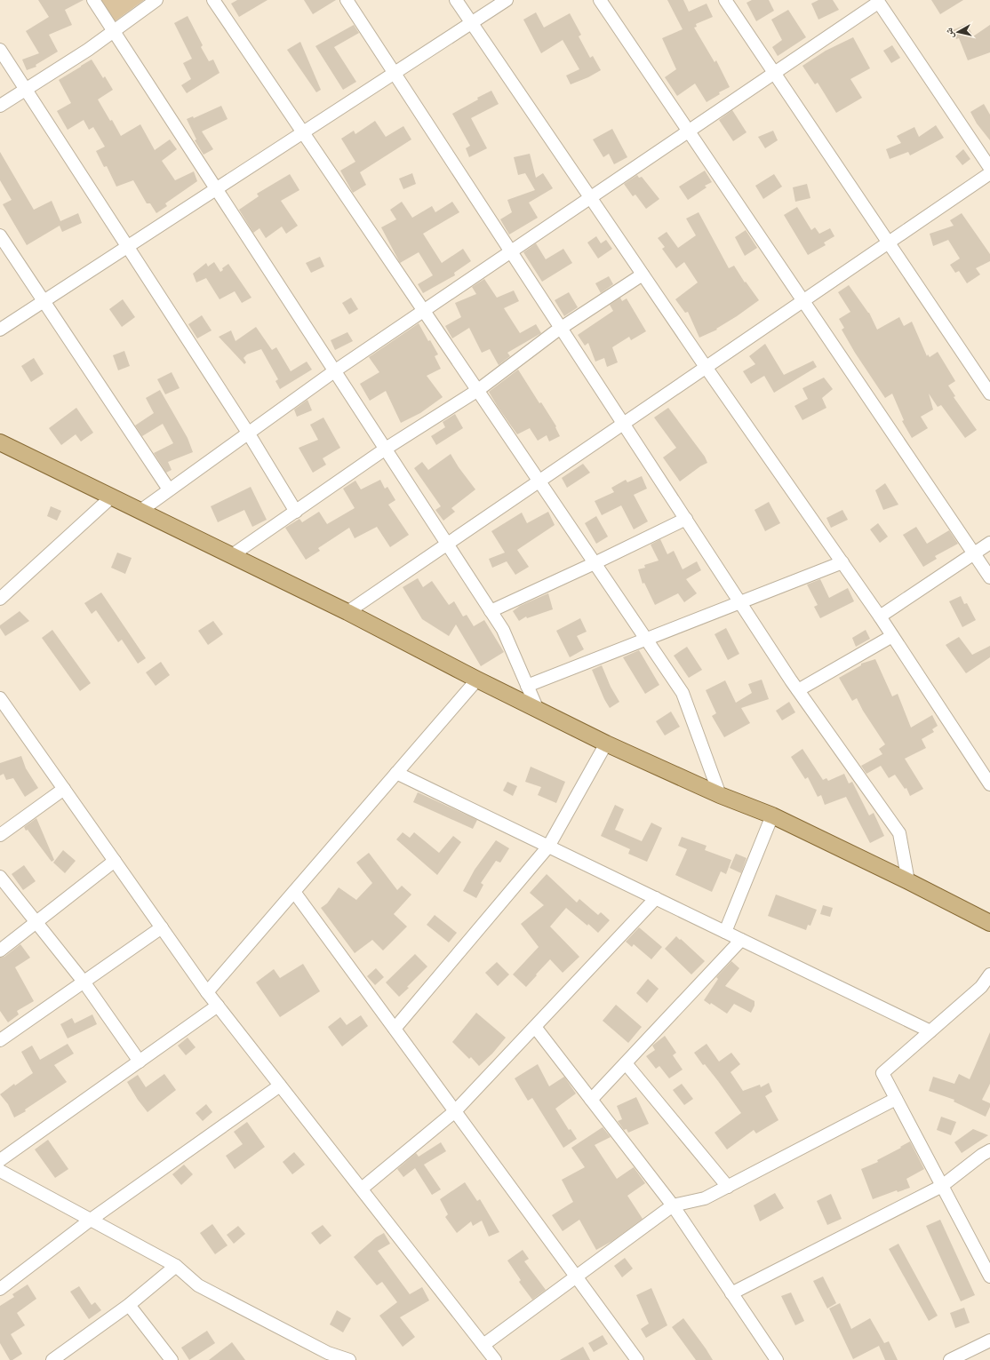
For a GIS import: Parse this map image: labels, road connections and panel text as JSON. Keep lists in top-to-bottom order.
{
  "north": "left"
}
